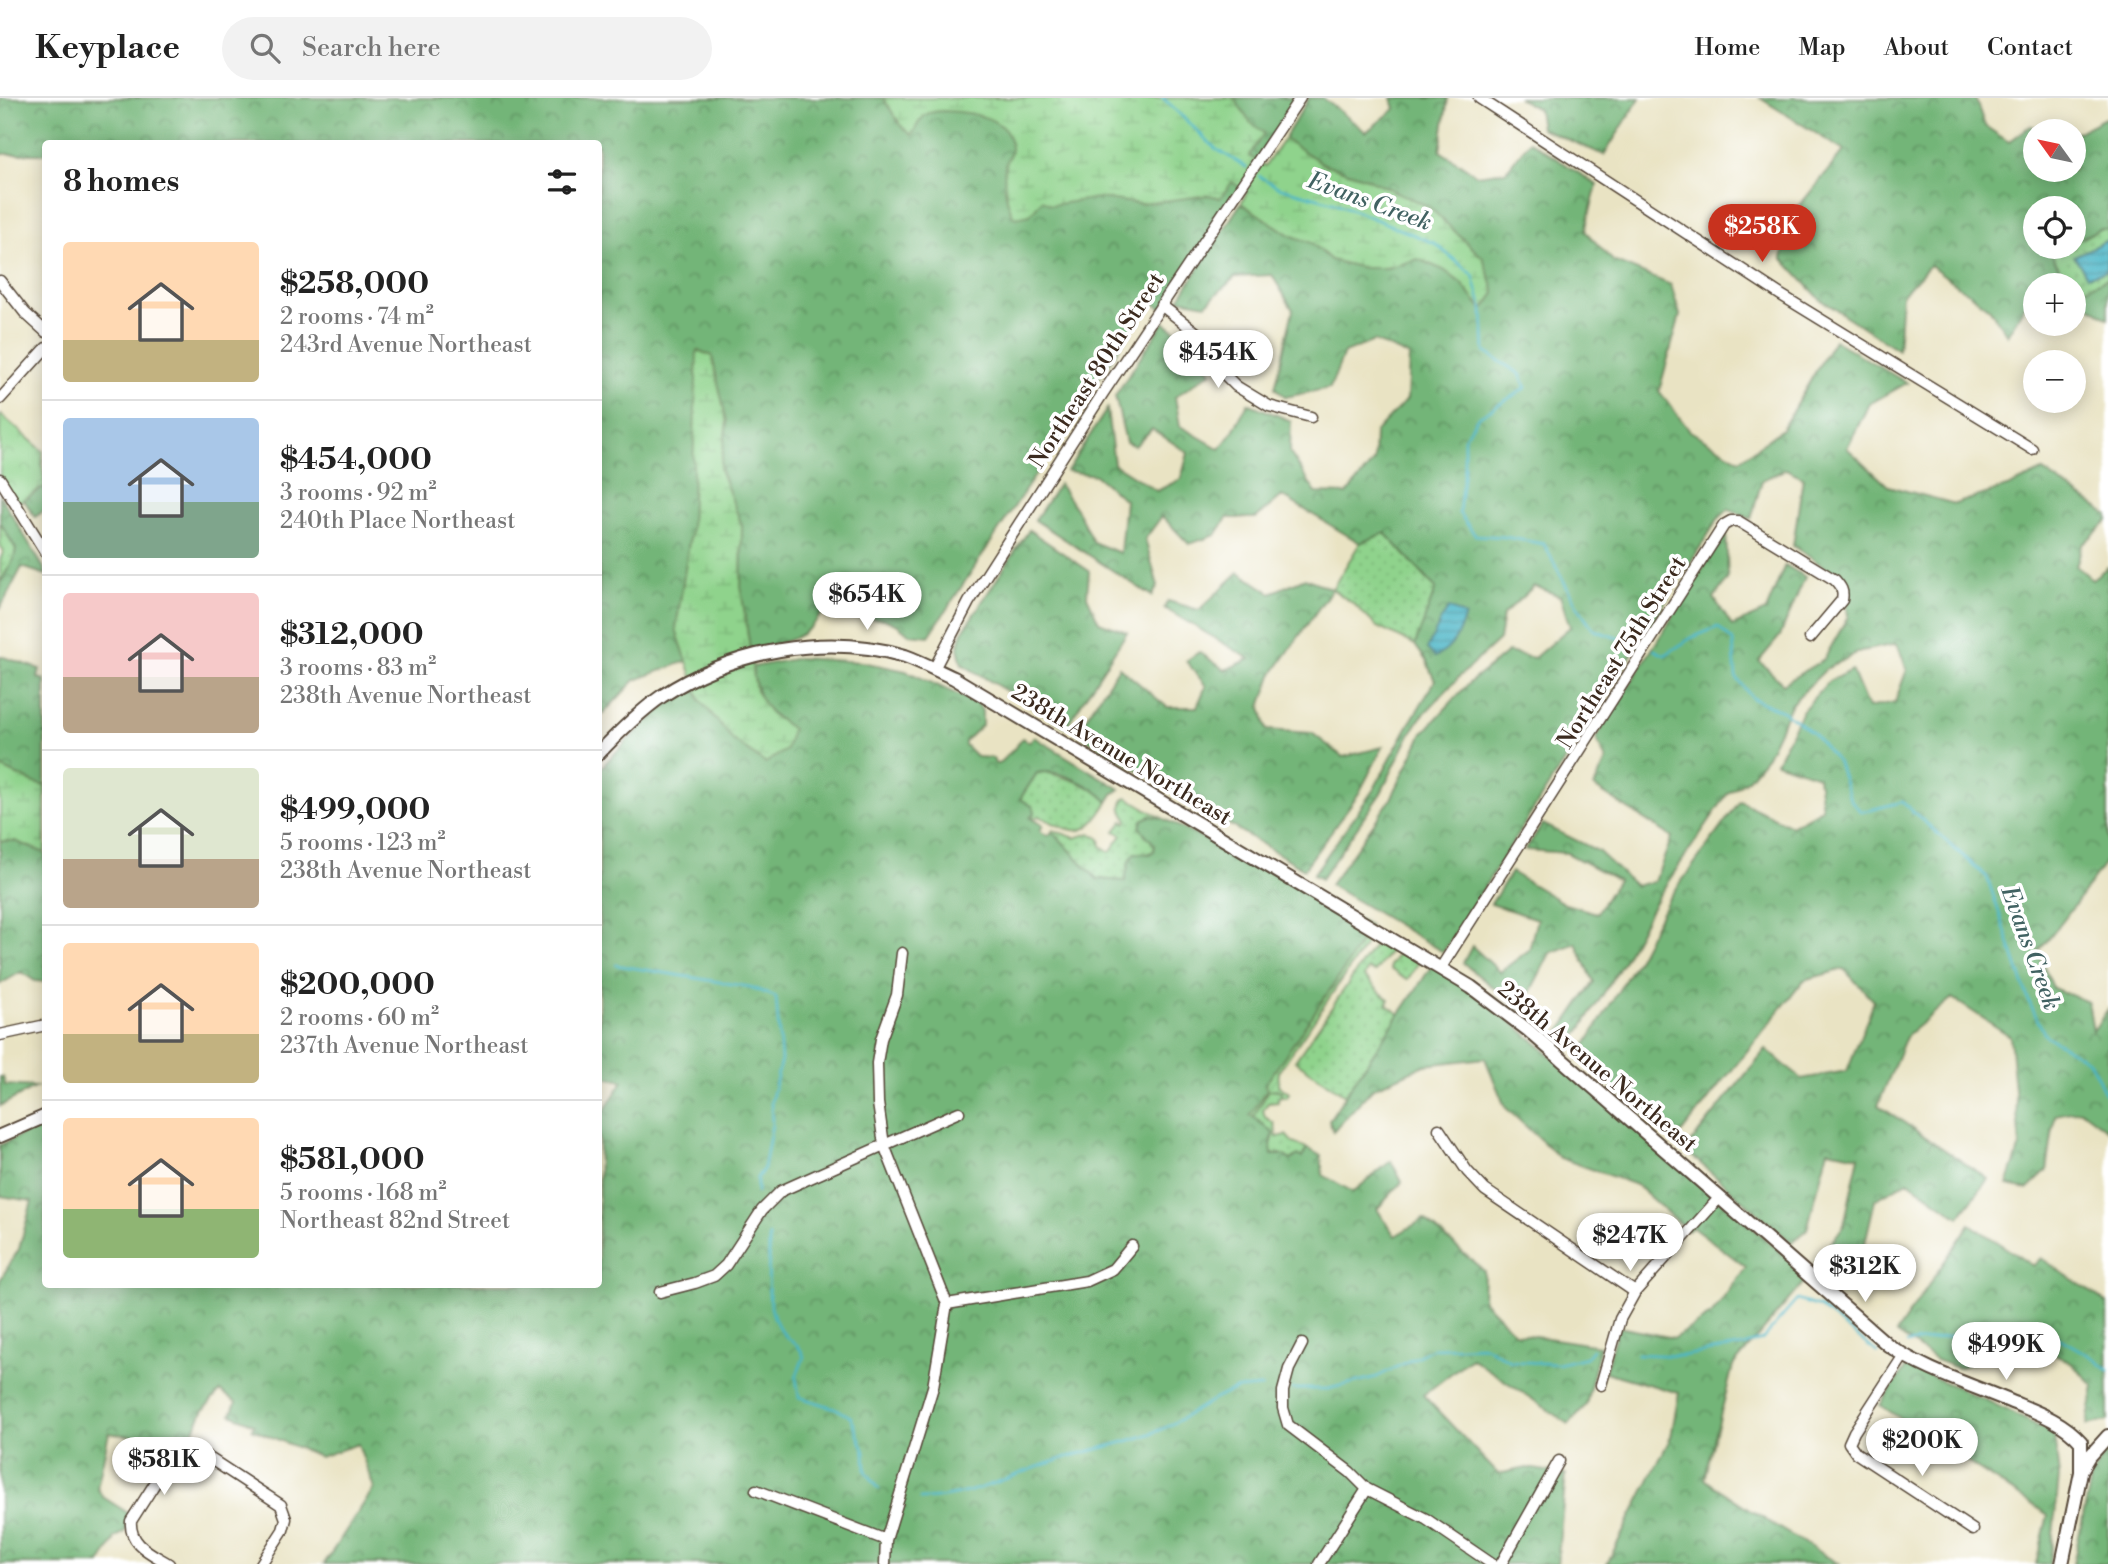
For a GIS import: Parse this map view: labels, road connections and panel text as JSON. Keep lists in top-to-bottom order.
{
  "streets": {
    "street": ["Northeast 80th Street", "Northeast 75th Street", "238th Avenue Northeast"]
  },
  "crossings": [
    ["Northeast 80th Street", "238th Avenue Northeast"],
    ["Northeast 75th Street", "238th Avenue Northeast"]
  ],
  "water": ["Evans Creek"],
  "north": "top left",
  "page": {
    "header": "Keyplace",
    "search": "Search here",
    "nav": [
      "Home",
      "Map",
      "About",
      "Contact"
    ],
    "map_buttons": ["+", "−"],
    "heading": "8 homes",
    "price": [
      "$258K",
      "$454K",
      "$654K",
      "$247K",
      "$312K",
      "$499K",
      "$200K",
      "$581K"
    ],
    "list": [
      {
        "name": "$258,000",
        "note": "2 rooms · 74 m² · 243rd Avenue Northeast"
      },
      {
        "name": "$454,000",
        "note": "3 rooms · 92 m² · 240th Place Northeast"
      },
      {
        "name": "$312,000",
        "note": "3 rooms · 83 m² · 238th Avenue Northeast"
      },
      {
        "name": "$499,000",
        "note": "5 rooms · 123 m² · 238th Avenue Northeast"
      },
      {
        "name": "$200,000",
        "note": "2 rooms · 60 m² · 237th Avenue Northeast"
      },
      {
        "name": "$581,000",
        "note": "5 rooms · 168 m² · Northeast 82nd Street"
      }
    ]
  }
}
